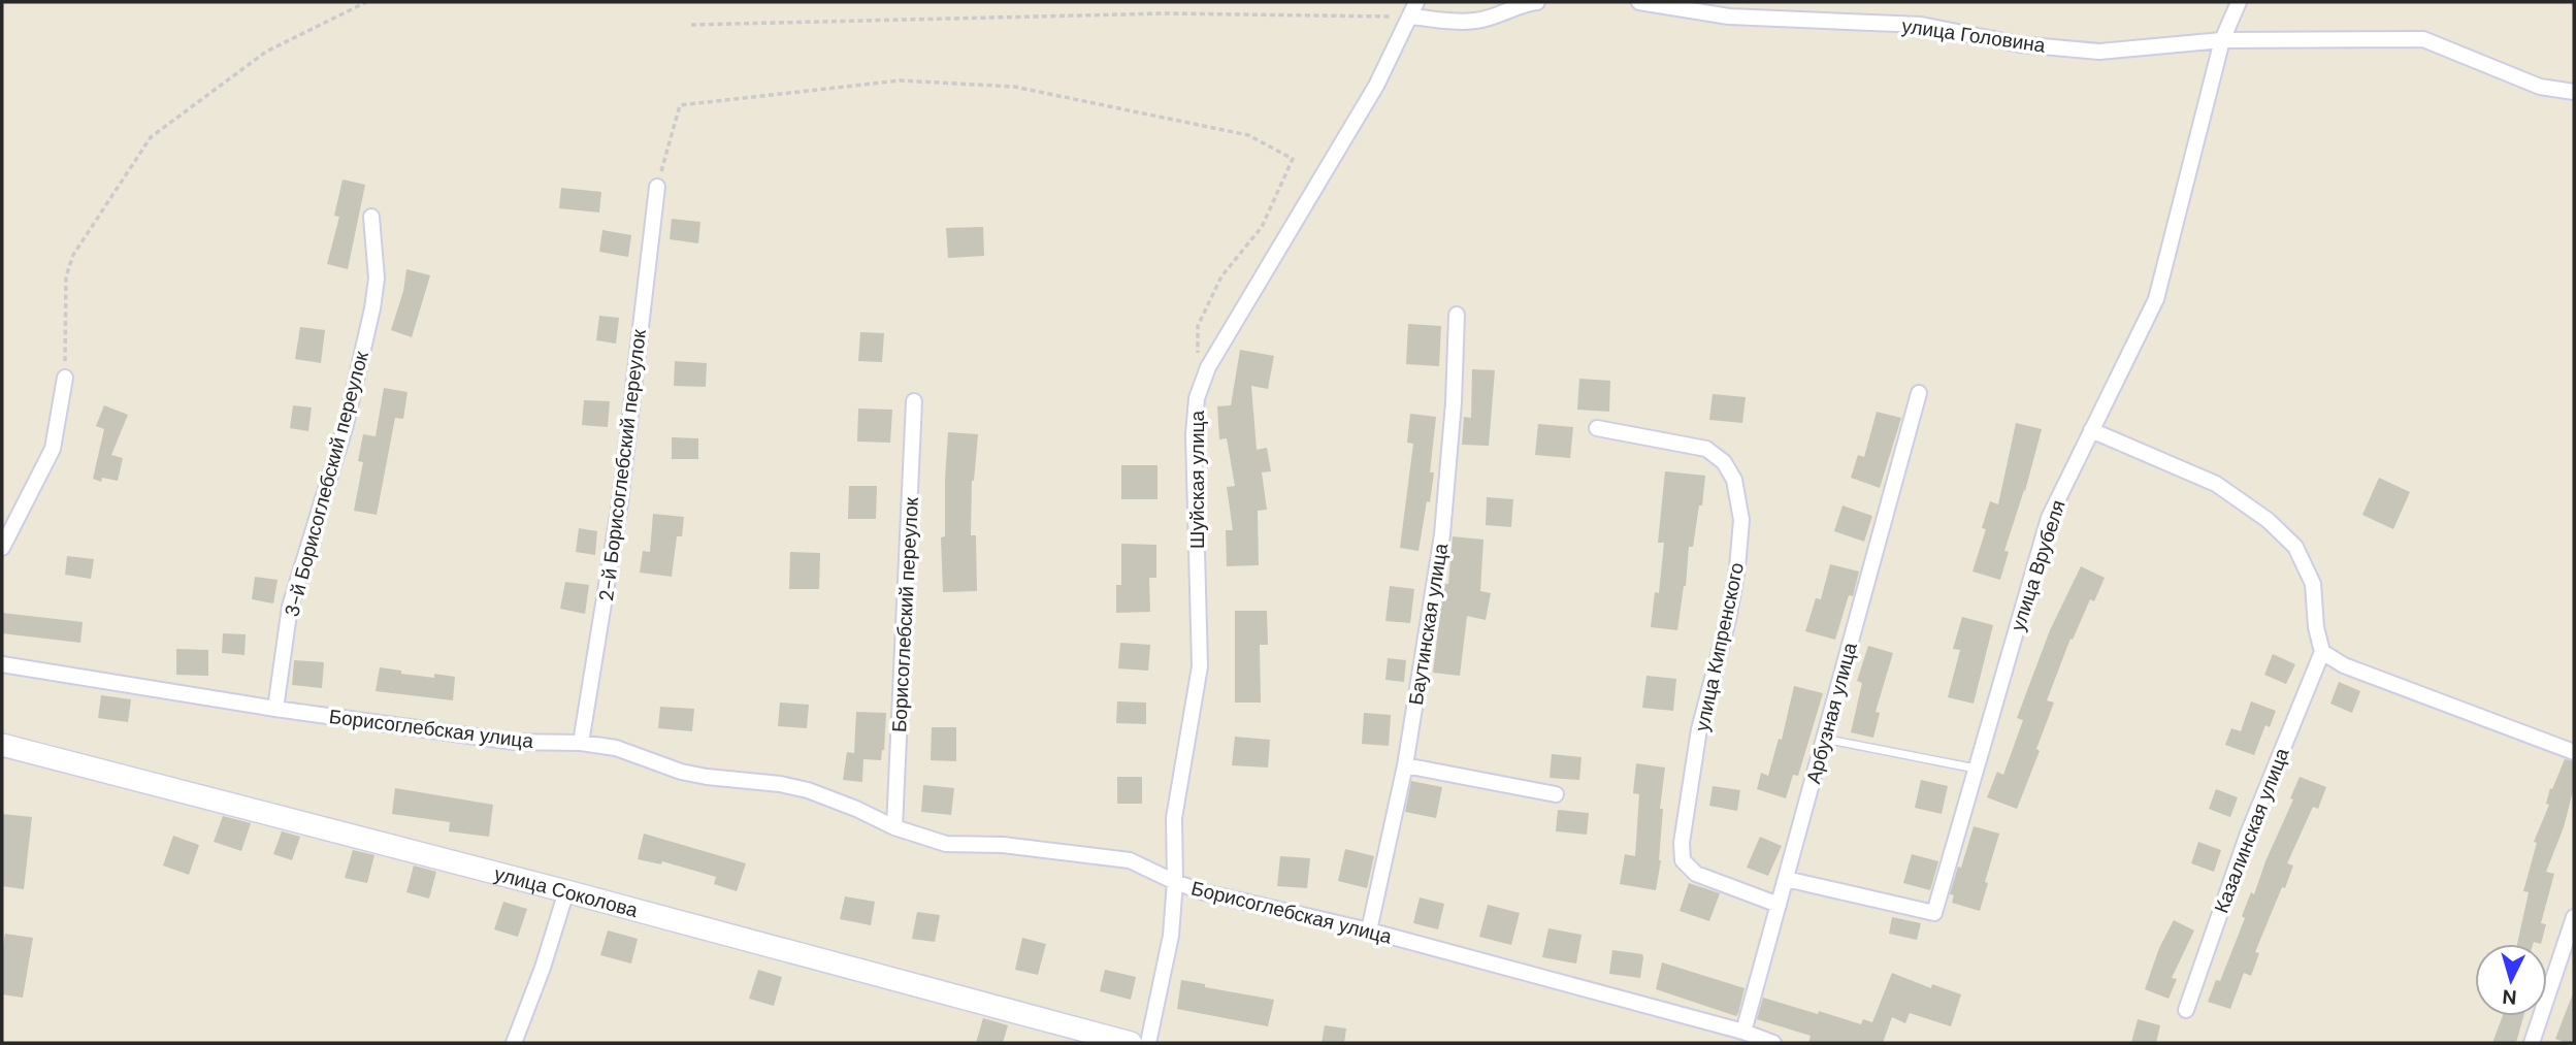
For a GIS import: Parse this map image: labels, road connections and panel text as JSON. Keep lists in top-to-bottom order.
{
  "streets": {
    "main road": ["улица Соколова"],
    "street": [
      "улица Головина",
      "2-й Борисоглебский переулок",
      "Шуйская улица",
      "3-й Борисоглебский переулок",
      "улица Врубеля",
      "Борисоглебский переулок",
      "Баутинская улица",
      "улица Кипренского",
      "Арбузная улица",
      "Борисоглебская улица",
      "Казалинская улица"
    ]
  },
  "crossings": [
    ["улица Головина", "улица Врубеля"],
    ["2-й Борисоглебский переулок", "Борисоглебская улица"],
    ["Шуйская улица", "Борисоглебская улица"],
    ["3-й Борисоглебский переулок", "Борисоглебская улица"],
    ["улица Врубеля", "Арбузная улица"],
    ["Борисоглебский переулок", "Борисоглебская улица"],
    ["Баутинская улица", "Борисоглебская улица"],
    ["улица Кипренского", "Арбузная улица"],
    ["Арбузная улица", "Борисоглебская улица"]
  ],
  "north": "bottom"
}
